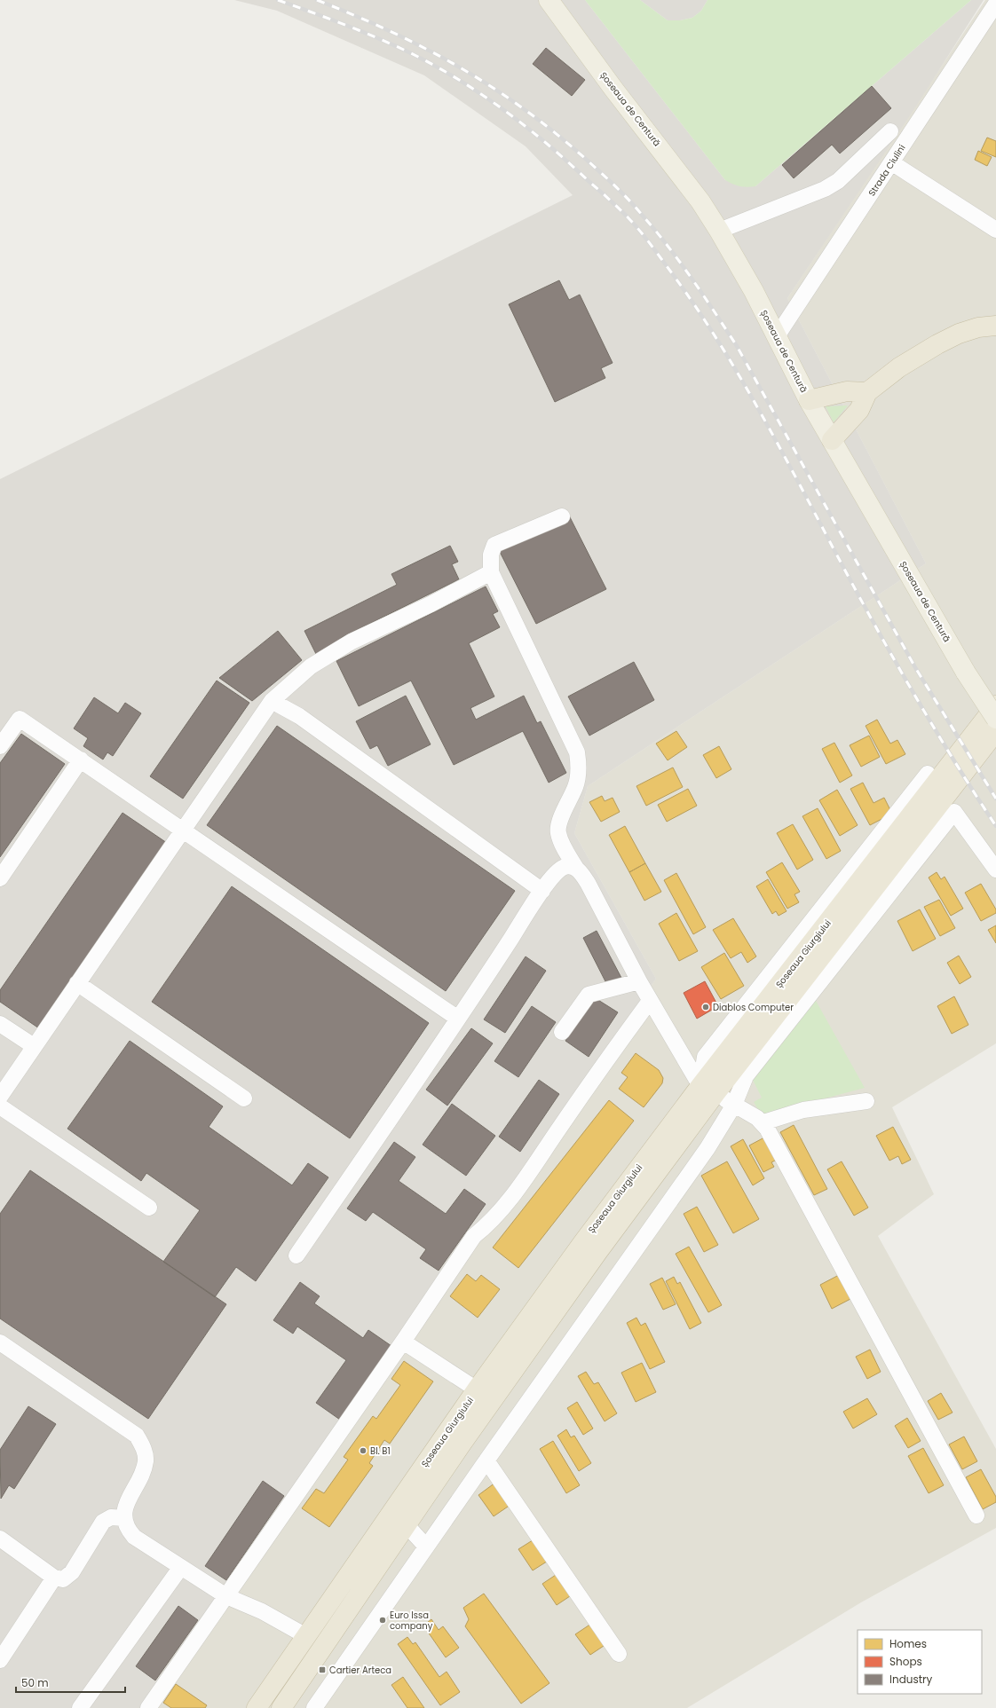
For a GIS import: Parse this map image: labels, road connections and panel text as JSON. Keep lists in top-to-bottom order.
{
  "streets": {
    "highway": ["Șoseaua Giurgiului"],
    "main road": ["Șoseaua de Centură"],
    "street": ["Strada Ciulini"]
  },
  "crossings": [
    ["Șoseaua de Centură", "Strada Ciulini"]
  ],
  "places": {
    "other": ["Diablos Computer", "Bl. B1", "Euro Issa company"],
    "transit": ["Cartier Arteca"]
  },
  "legend": ["Homes", "Shops", "Industry"],
  "scale_bar": "50 m"
}
